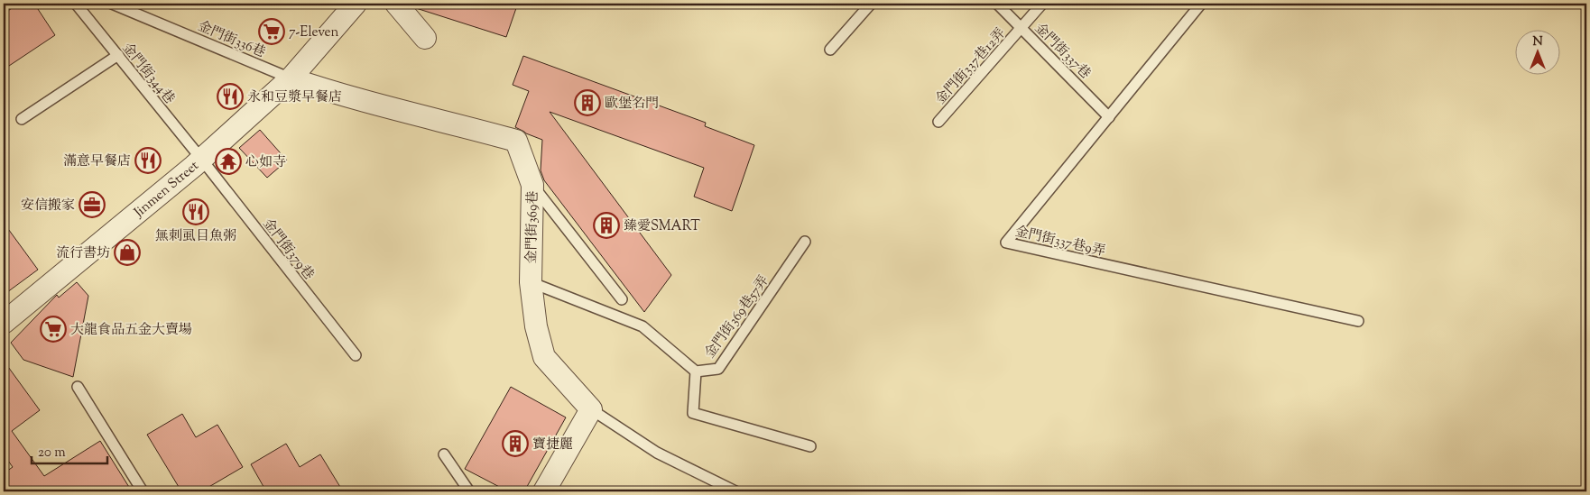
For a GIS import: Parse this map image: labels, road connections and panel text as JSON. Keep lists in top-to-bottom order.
{
  "streets": {
    "street": ["Jinmen Street", "金門街369巷"],
    "lane": [
      "金門街336巷",
      "金門街337巷",
      "金門街337巷12弄",
      "金門街344巷",
      "金門街337巷9弄",
      "金門街379巷",
      "金門街369巷57弄"
    ]
  },
  "crossings": [
    ["金門街336巷", "Jinmen Street"],
    ["金門街336巷", "金門街369巷"],
    ["金門街337巷", "金門街337巷12弄"],
    ["金門街337巷", "金門街337巷9弄"],
    ["金門街344巷", "Jinmen Street"],
    ["金門街344巷", "金門街379巷"],
    ["Jinmen Street", "金門街369巷"],
    ["Jinmen Street", "金門街379巷"],
    ["金門街369巷", "金門街369巷57弄"]
  ],
  "places": {
    "supermarket": ["7-Eleven", "大龍食品五金大賣場"],
    "restaurant": ["永和豆漿早餐店", "滿意早餐店", "無刺虱目魚粥"],
    "building": ["歐堡名門", "臻愛SMART", "寶捷麗"],
    "temple": ["心如寺"],
    "office": ["安信搬家"],
    "shop": ["流行書坊"]
  },
  "scale_bar": "20 m",
  "north": "top"
}
